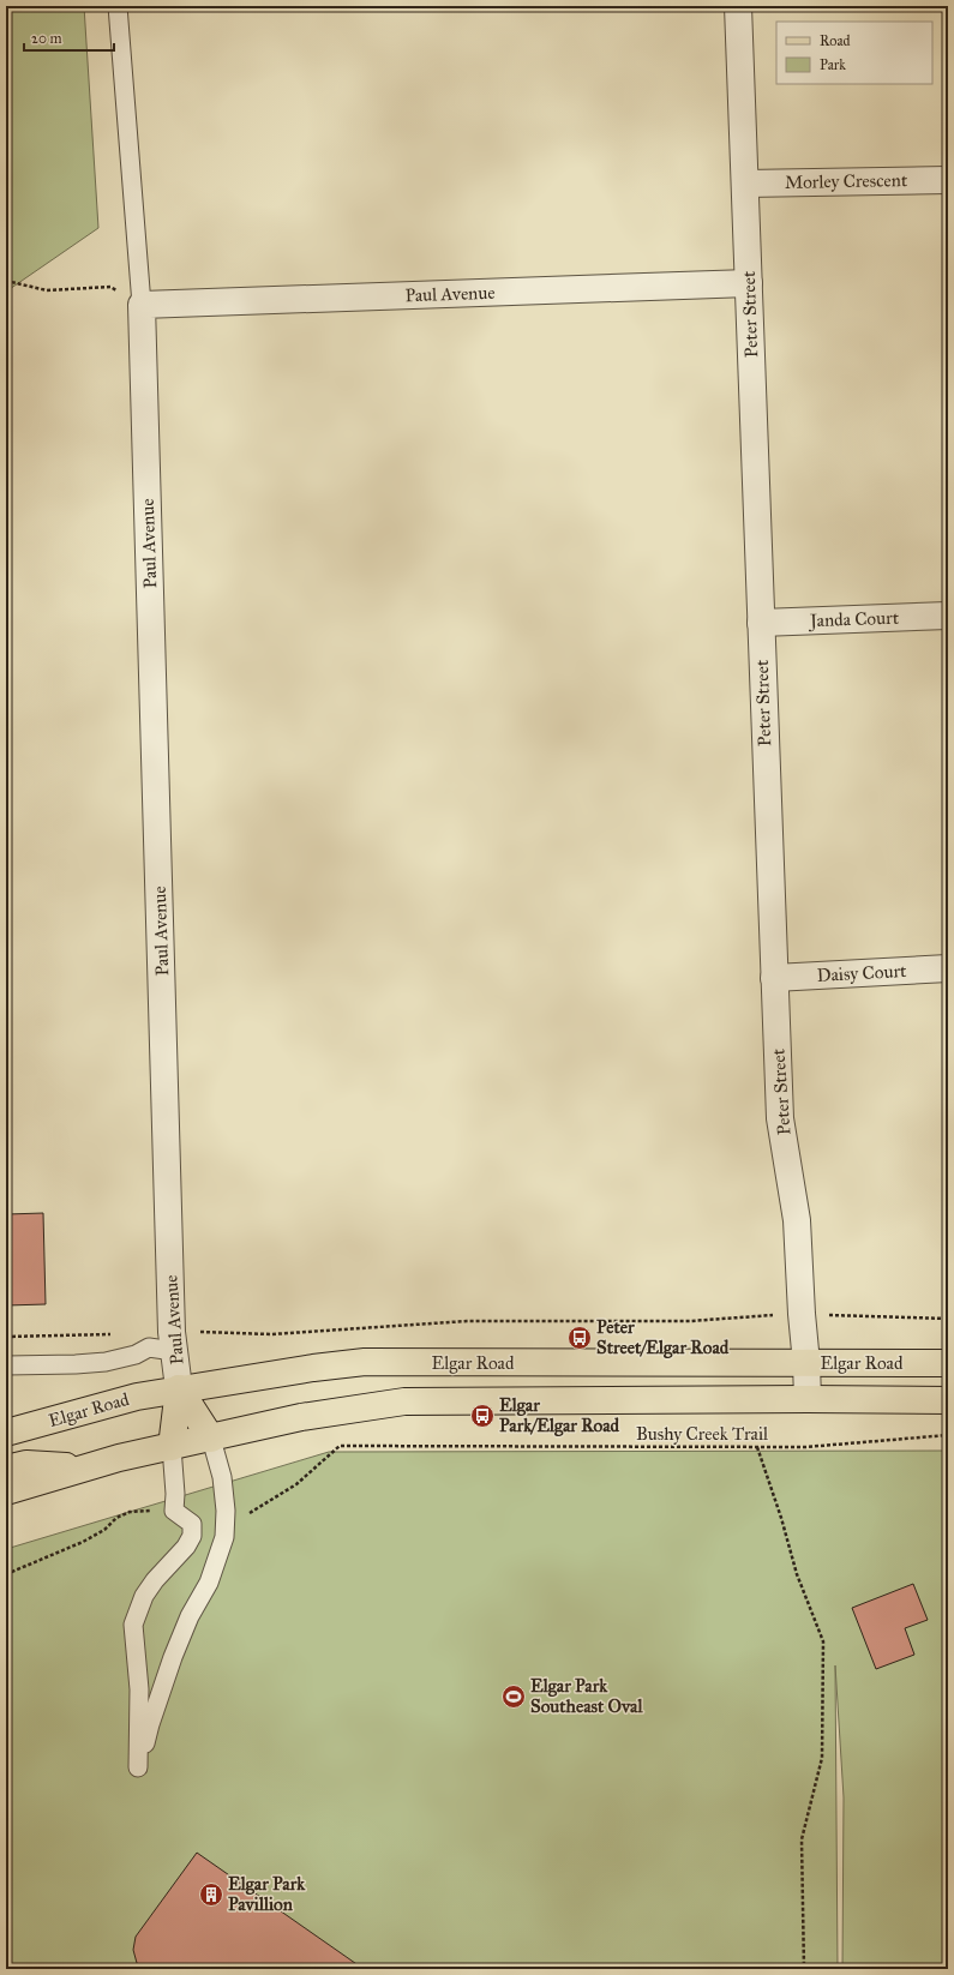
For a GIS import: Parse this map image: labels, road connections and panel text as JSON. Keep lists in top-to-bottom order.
{
  "streets": {
    "main road": ["Elgar Road"],
    "street": [
      "Morley Crescent",
      "Paul Avenue",
      "Peter Street",
      "Janda Court",
      "Daisy Court"
    ],
    "path": ["Bushy Creek Trail"]
  },
  "crossings": [
    ["Morley Crescent", "Peter Street"],
    ["Paul Avenue", "Peter Street"],
    ["Paul Avenue", "Elgar Road"],
    ["Peter Street", "Janda Court"],
    ["Peter Street", "Daisy Court"],
    ["Peter Street", "Elgar Road"]
  ],
  "places": {
    "bus stop": ["Peter Street/Elgar Road", "Elgar Park/Elgar Road"],
    "sports": ["Elgar Park Southeast Oval"],
    "building": ["Elgar Park Pavillion"]
  },
  "legend": ["Road", "Park"],
  "scale_bar": "20 m"
}
